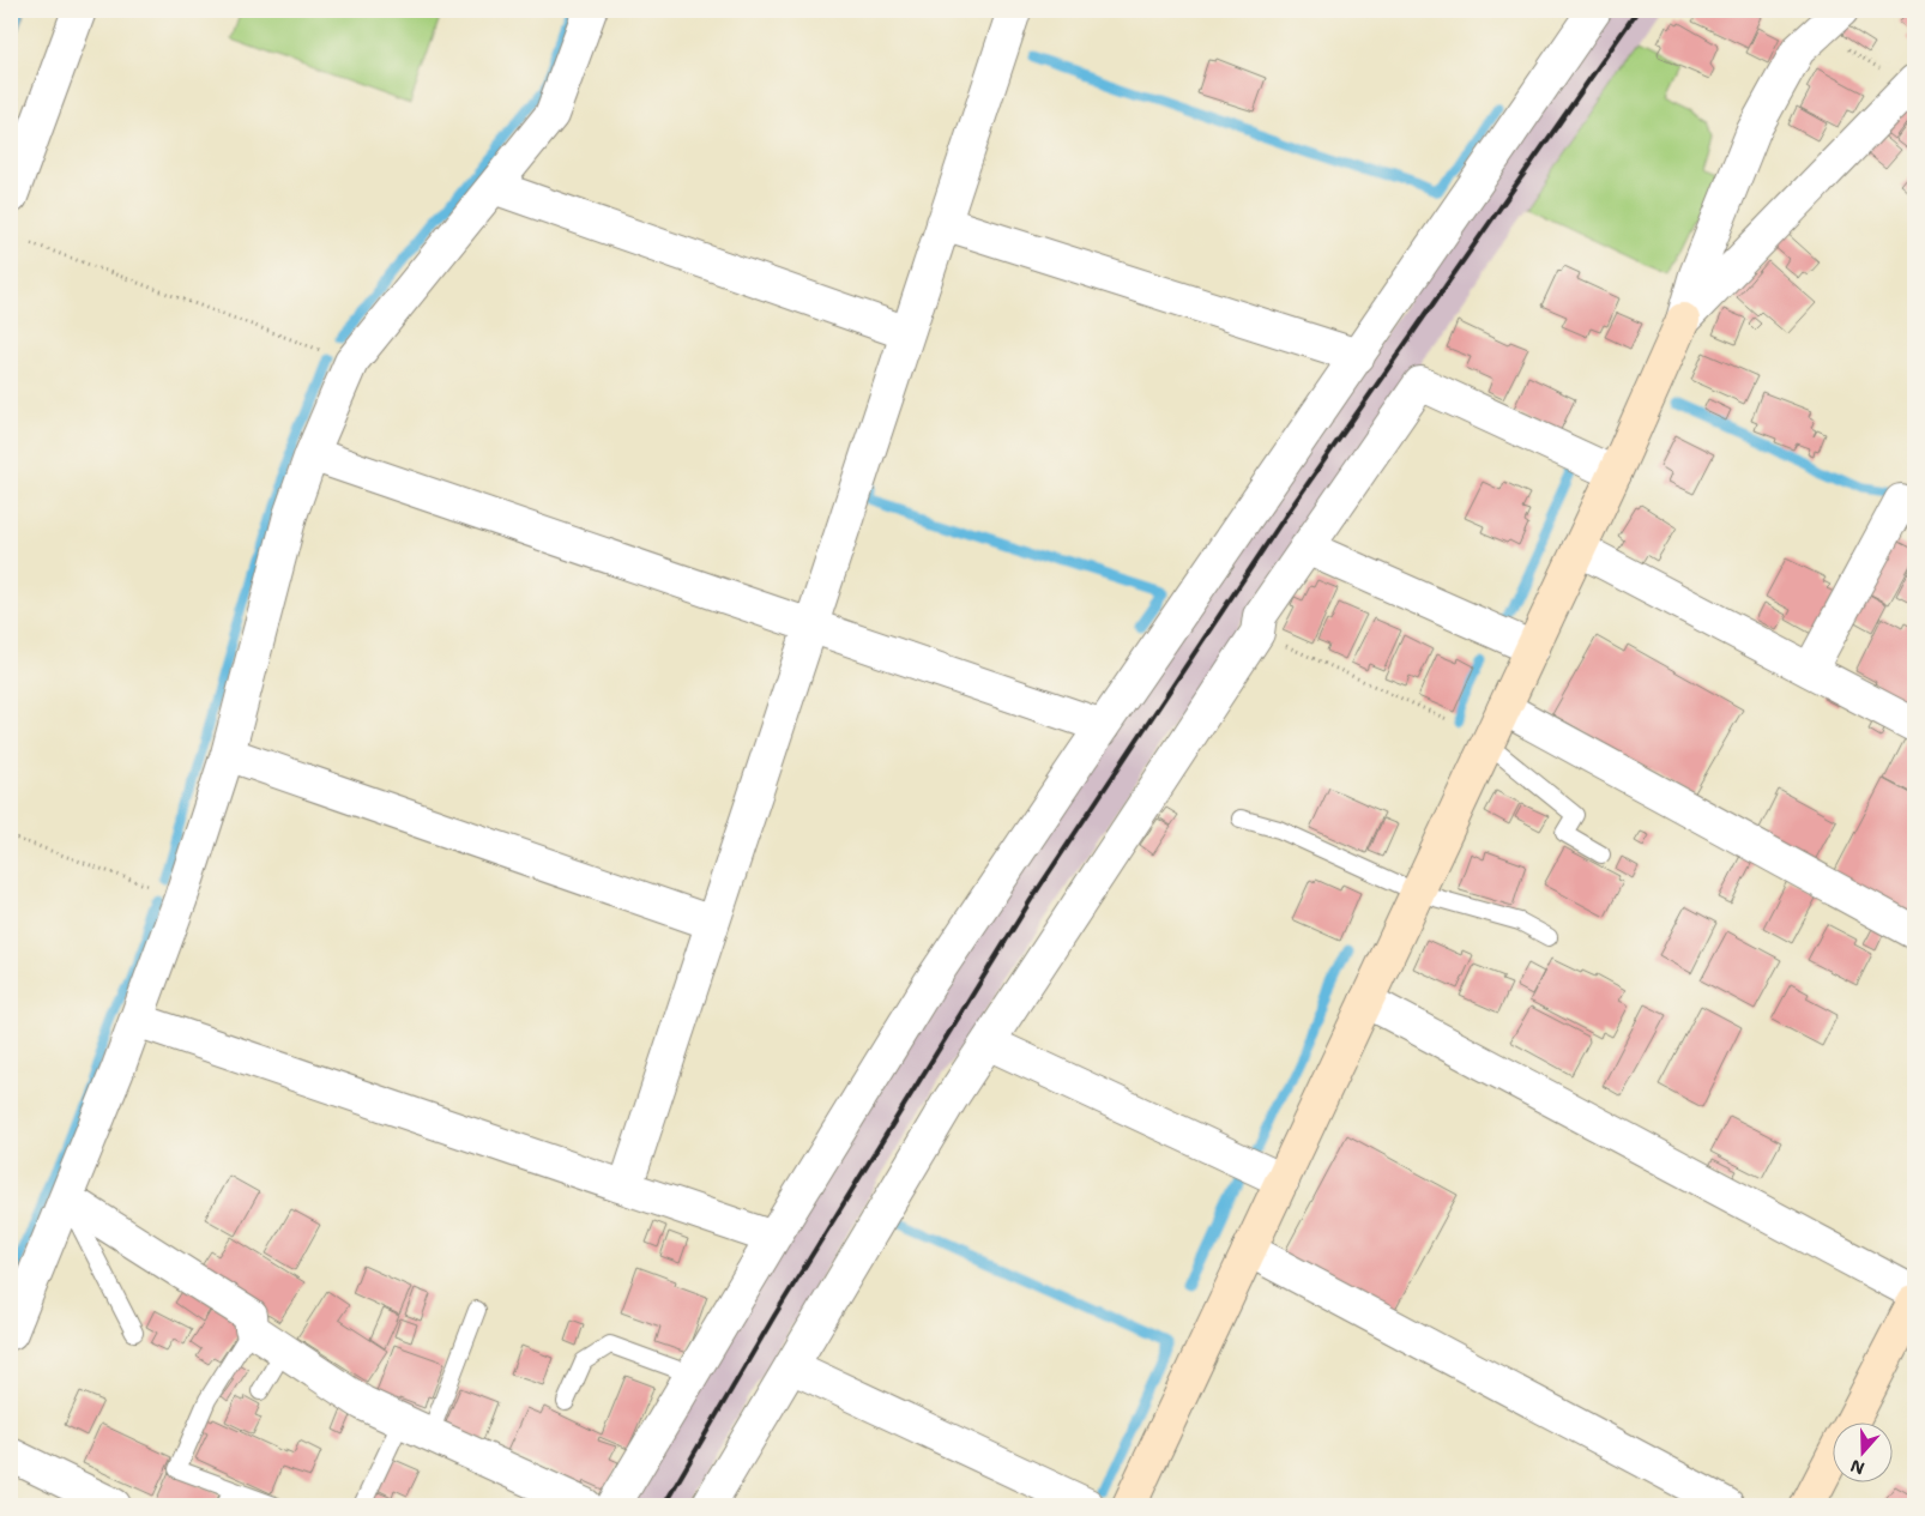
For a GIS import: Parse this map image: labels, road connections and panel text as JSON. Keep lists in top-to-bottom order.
{
  "north": "bottom"
}
